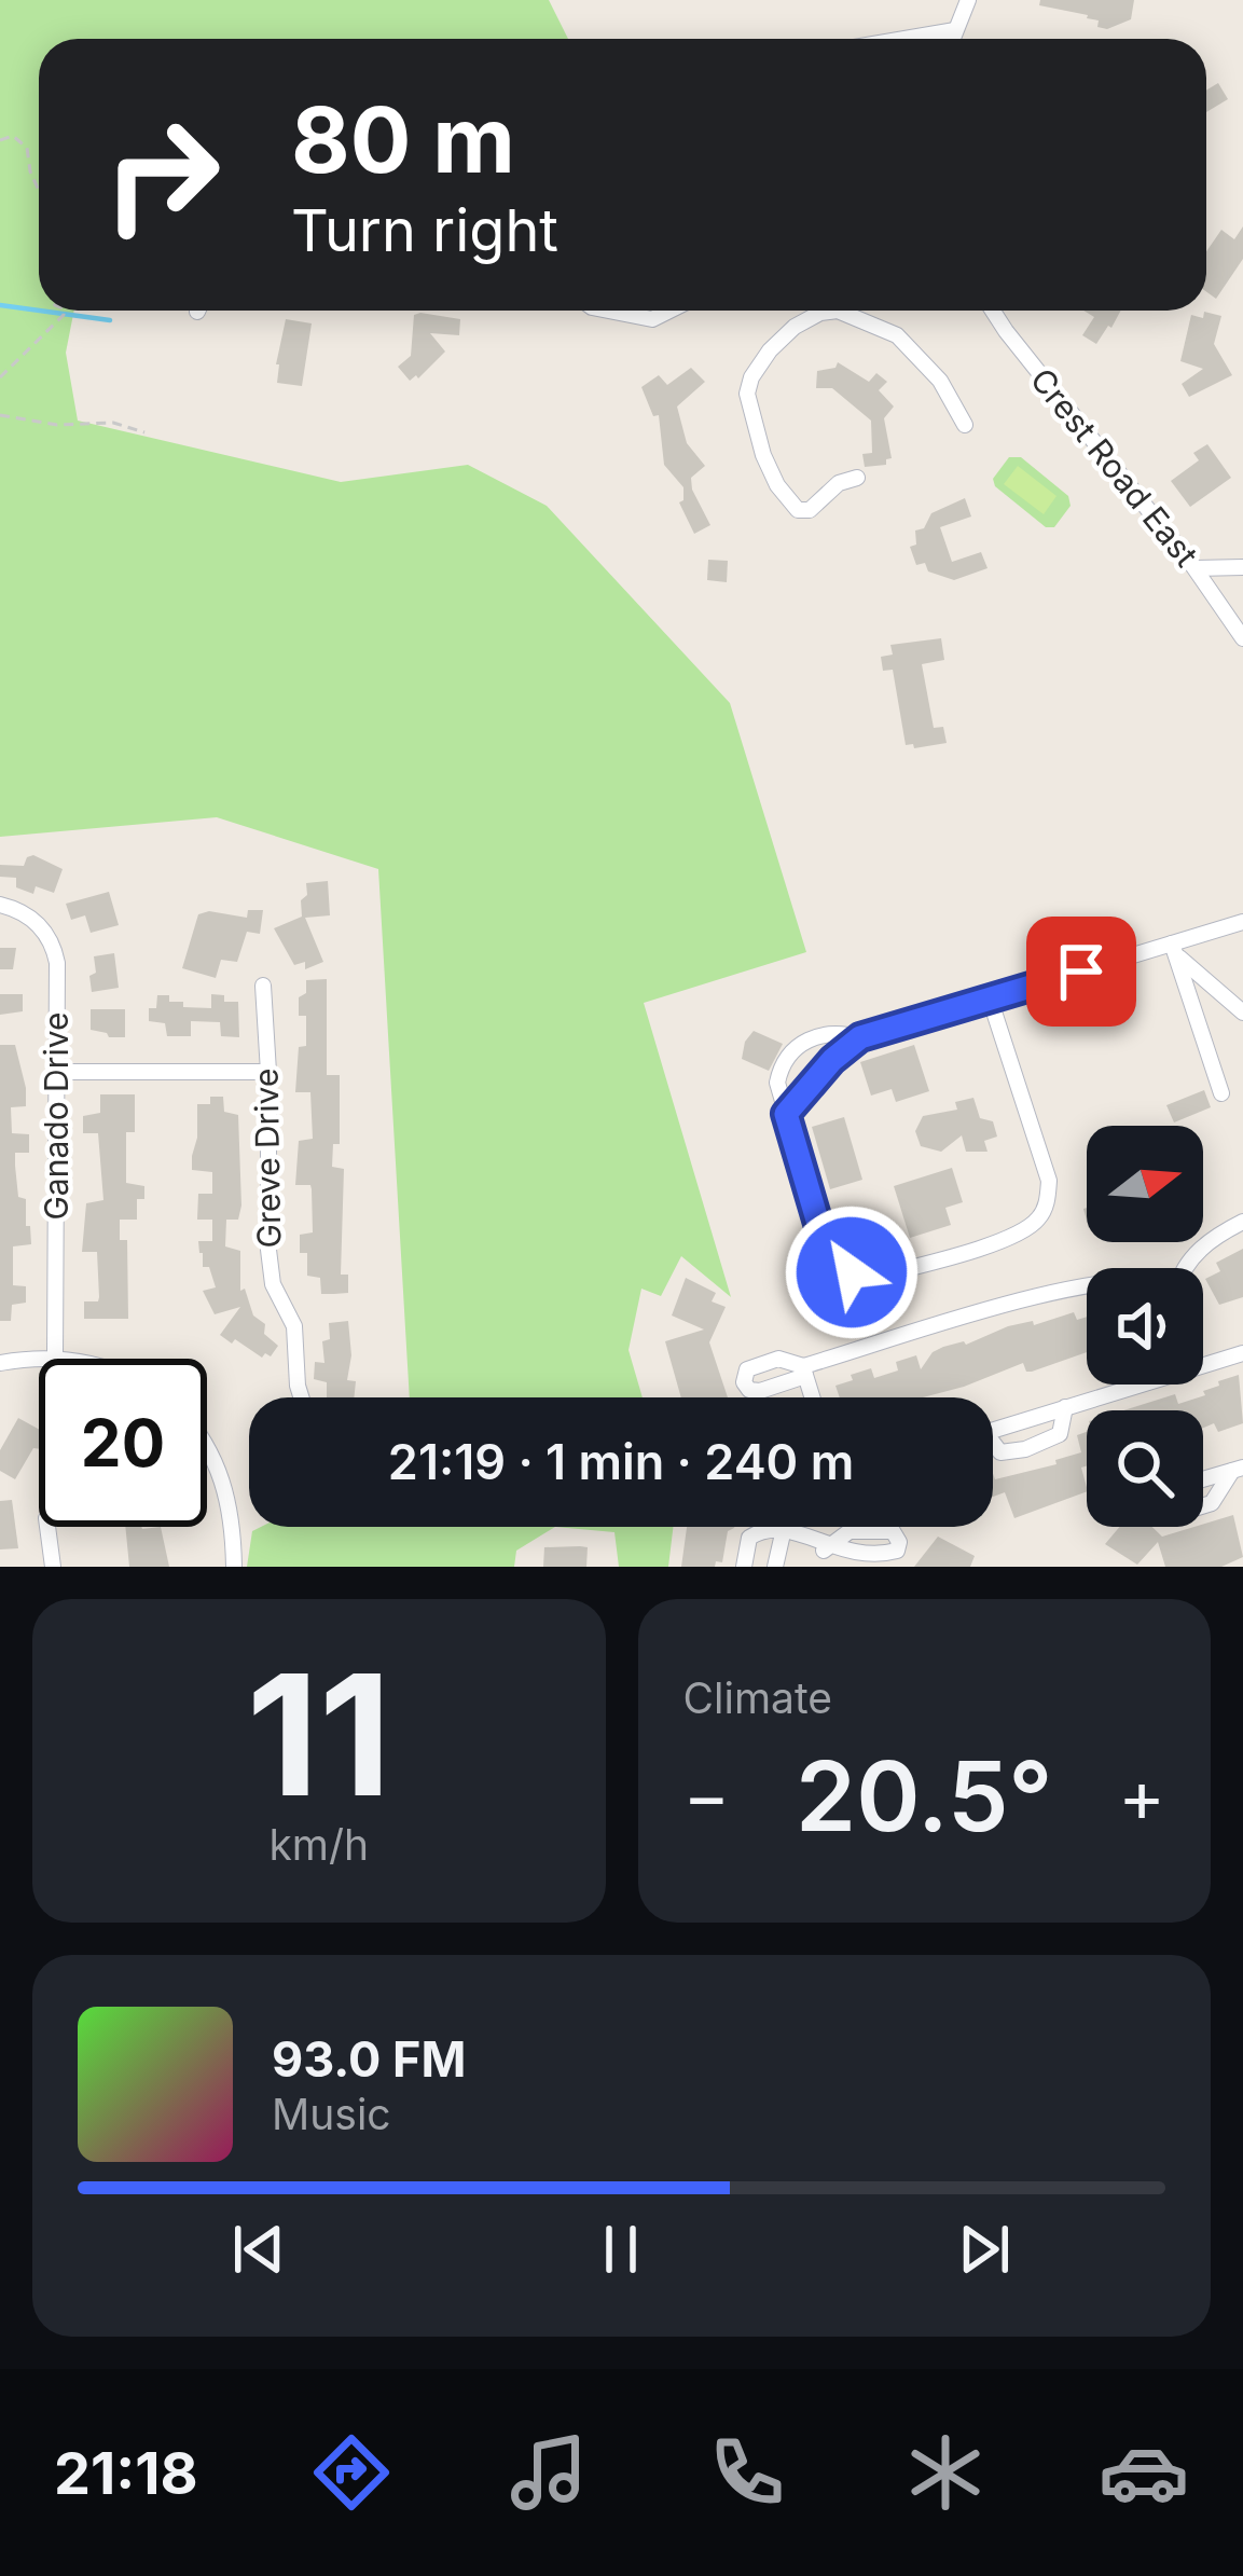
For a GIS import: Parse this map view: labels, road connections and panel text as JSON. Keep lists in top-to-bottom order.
{
  "streets": {
    "street": ["Crest Road East", "Ganado Drive", "Greve Drive"]
  },
  "north": "right",
  "page": {
    "turn": ["80 m", "Turn right"],
    "limit": "20",
    "trip": "21:19 · 1 min · 240 m",
    "tile": [
      ["11", "km/h"],
      "Climate"
    ],
    "heat": ["−", "20.5°", "+"],
    "song": ["93.0 FM", "Music"],
    "tabs": "21:18"
  }
}
